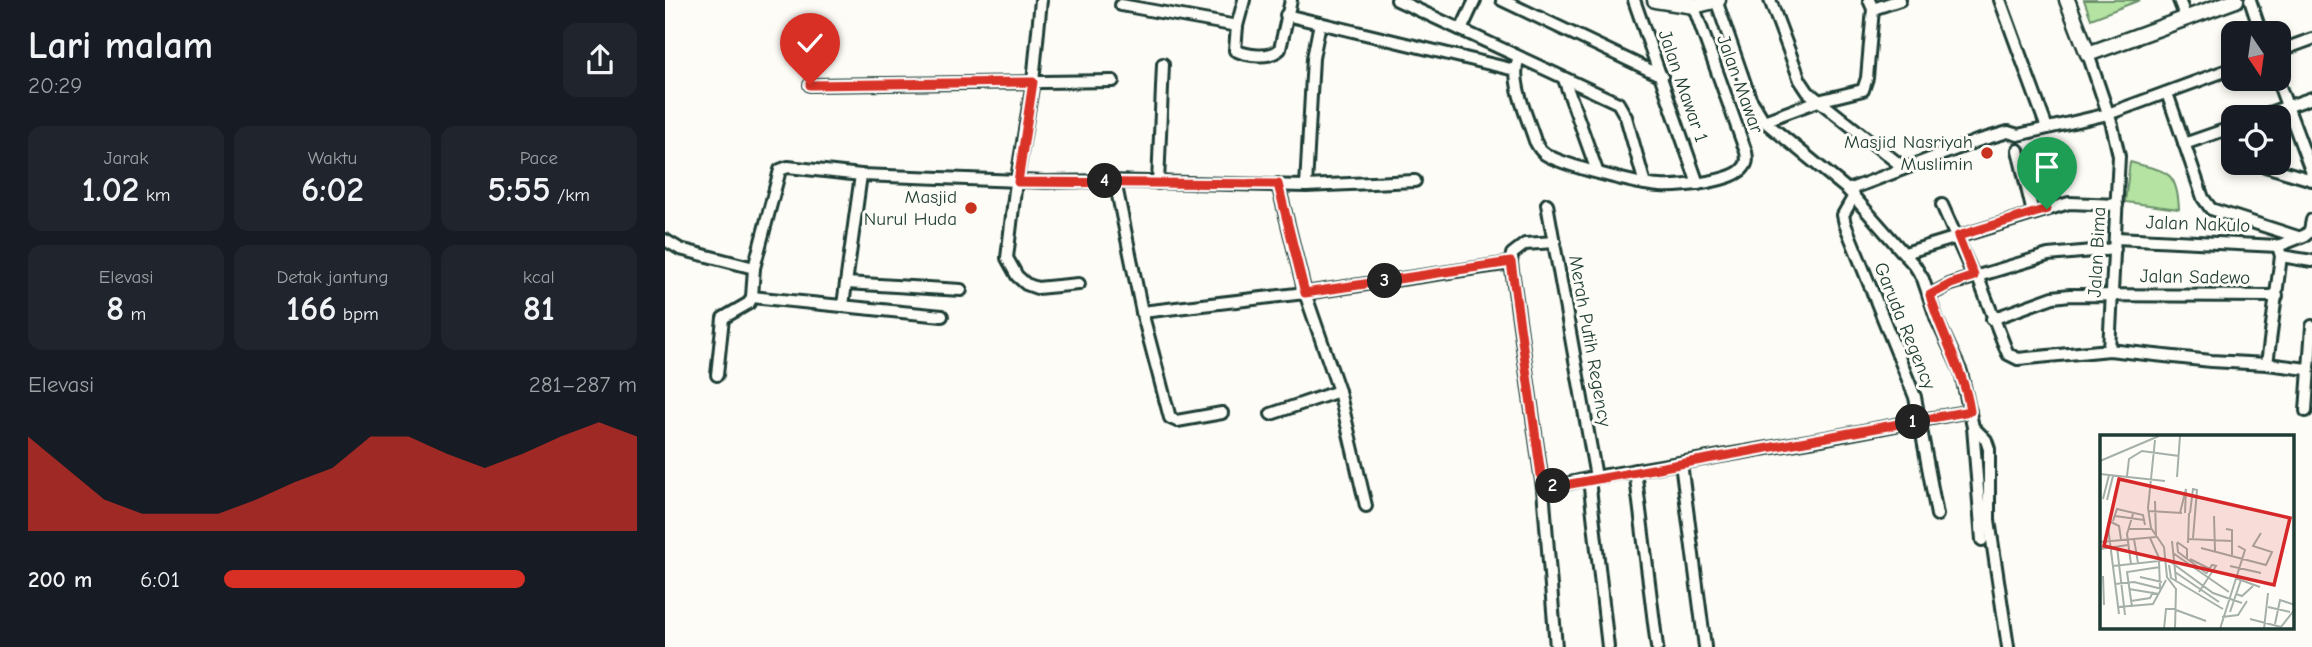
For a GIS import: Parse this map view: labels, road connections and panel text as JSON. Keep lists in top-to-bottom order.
{
  "streets": {
    "street": [
      "Jalan Mawar",
      "Jalan Mawar 1",
      "Jalan Nakulo",
      "Jalan Bima",
      "Jalan Sadewo",
      "Garuda Regency",
      "Merah Putih Regency"
    ]
  },
  "crossings": [
    ["Jalan Mawar", "Jalan Mawar 1"],
    ["Jalan Nakulo", "Jalan Bima"],
    ["Jalan Bima", "Jalan Sadewo"]
  ],
  "places": ["Masjid Nasriyah Muslimin", "Masjid Nurul Huda"],
  "north": "bottom",
  "page": {
    "heading": ["Lari malam", "20:29"],
    "stats": [
      ["Jarak", "1.02 km"],
      ["Waktu", "6:02"],
      ["Pace", "5:55 /km"],
      ["Elevasi", "8 m"],
      ["Detak jantung", "166 bpm"],
      ["kcal", "81"]
    ],
    "pins": [
      "4",
      "3",
      "1",
      "2"
    ],
    "chart": ["Elevasi", "281–287 m"],
    "list": [
      {
        "name": "200 m",
        "note": "6:01"
      }
    ]
  }
}
